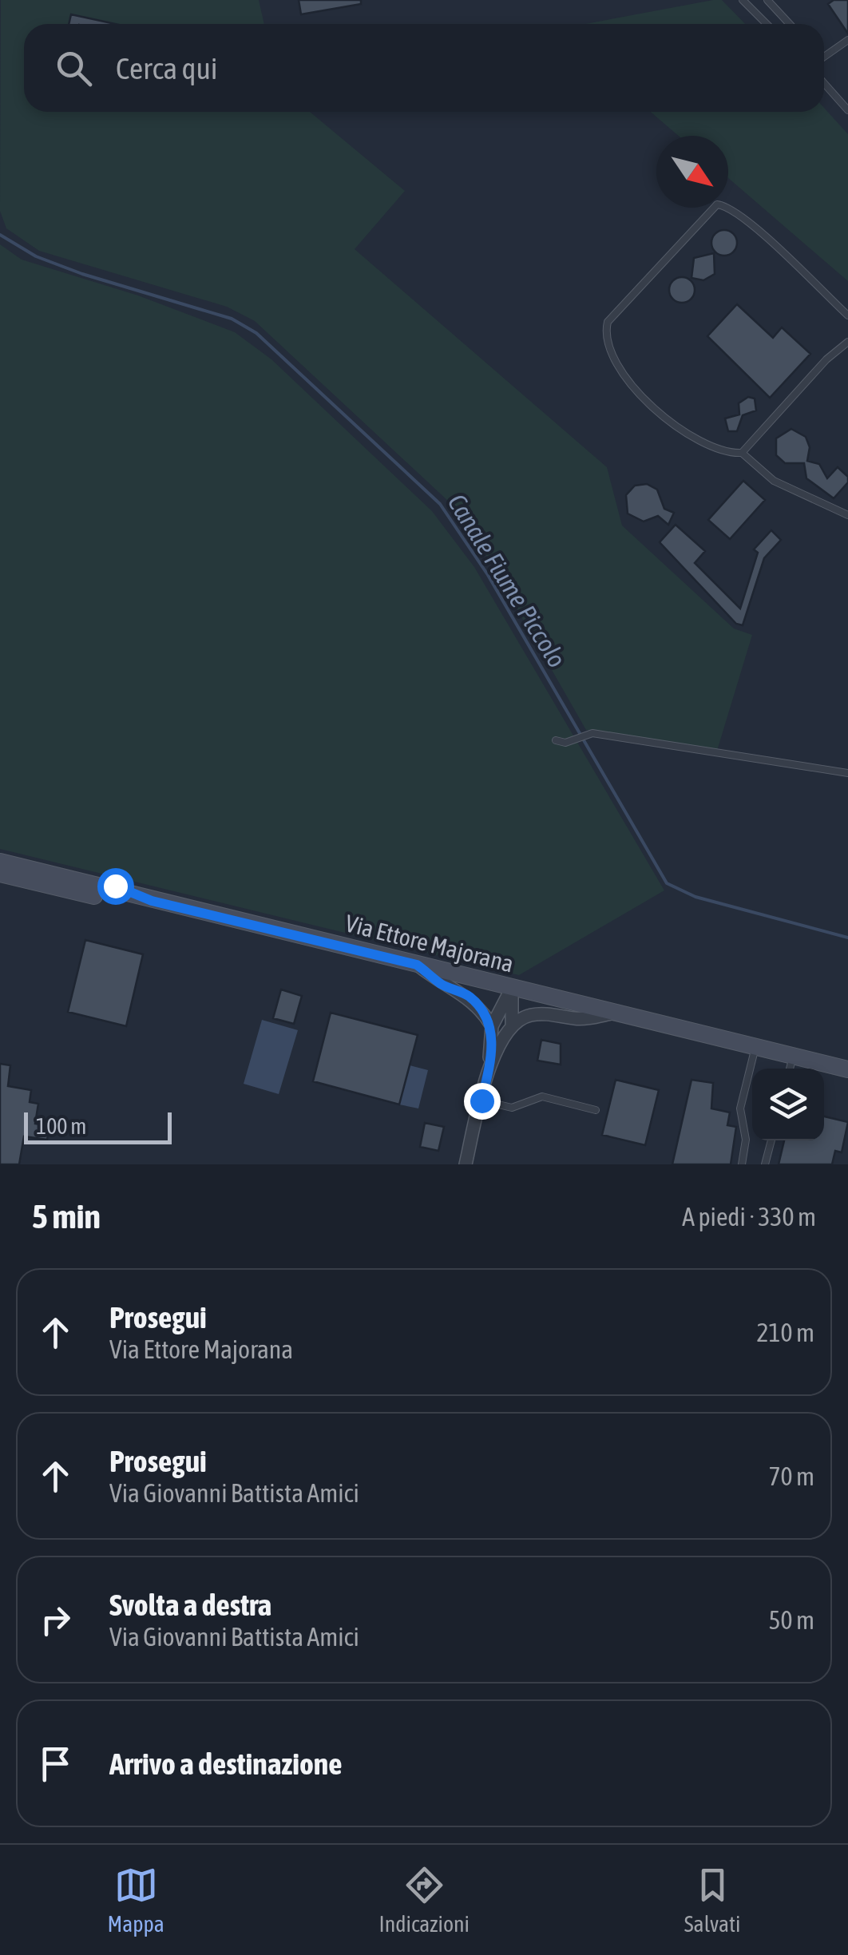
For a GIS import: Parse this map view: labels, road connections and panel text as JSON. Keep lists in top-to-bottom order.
{
  "streets": {
    "main road": ["Via Ettore Majorana"]
  },
  "water": ["Canale Fiume Piccolo"],
  "scale_bar": "100 m",
  "north": "bottom right",
  "page": {
    "search": "Cerca qui",
    "scale": "100 m",
    "heading": ["5 min", "A piedi · 330 m"],
    "list": [
      ["Prosegui", "Via Ettore Majorana", "210 m"],
      ["Prosegui", "Via Giovanni Battista Amici", "70 m"],
      ["Svolta a destra", "Via Giovanni Battista Amici", "50 m"],
      "Arrivo a destinazione"
    ],
    "nav": ["Mappa", "Indicazioni", "Salvati"]
  }
}
